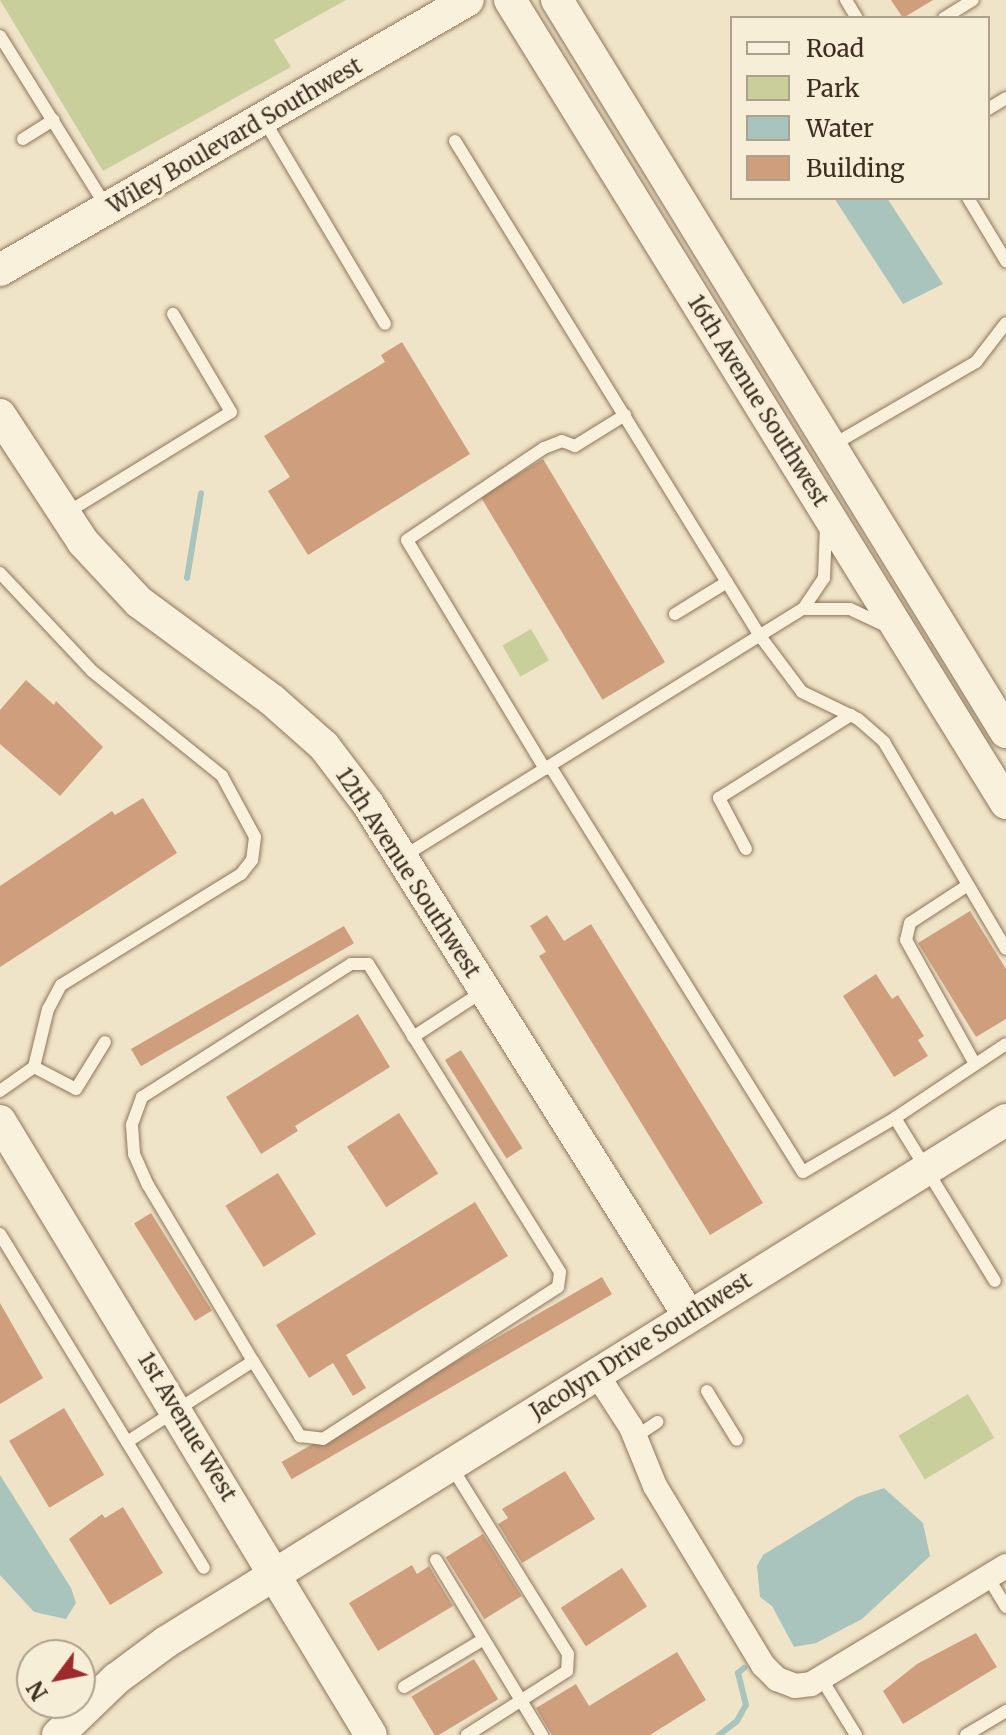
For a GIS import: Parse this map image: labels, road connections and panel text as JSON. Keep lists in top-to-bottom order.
{
  "streets": {
    "street": [
      "Wiley Boulevard Southwest",
      "16th Avenue Southwest",
      "12th Avenue Southwest",
      "Jacolyn Drive Southwest",
      "1st Avenue West"
    ]
  },
  "crossings": [
    ["12th Avenue Southwest", "Jacolyn Drive Southwest"],
    ["Jacolyn Drive Southwest", "1st Avenue West"]
  ],
  "legend": [
    "Road",
    "Park",
    "Water",
    "Building"
  ],
  "north": "bottom left"
}
